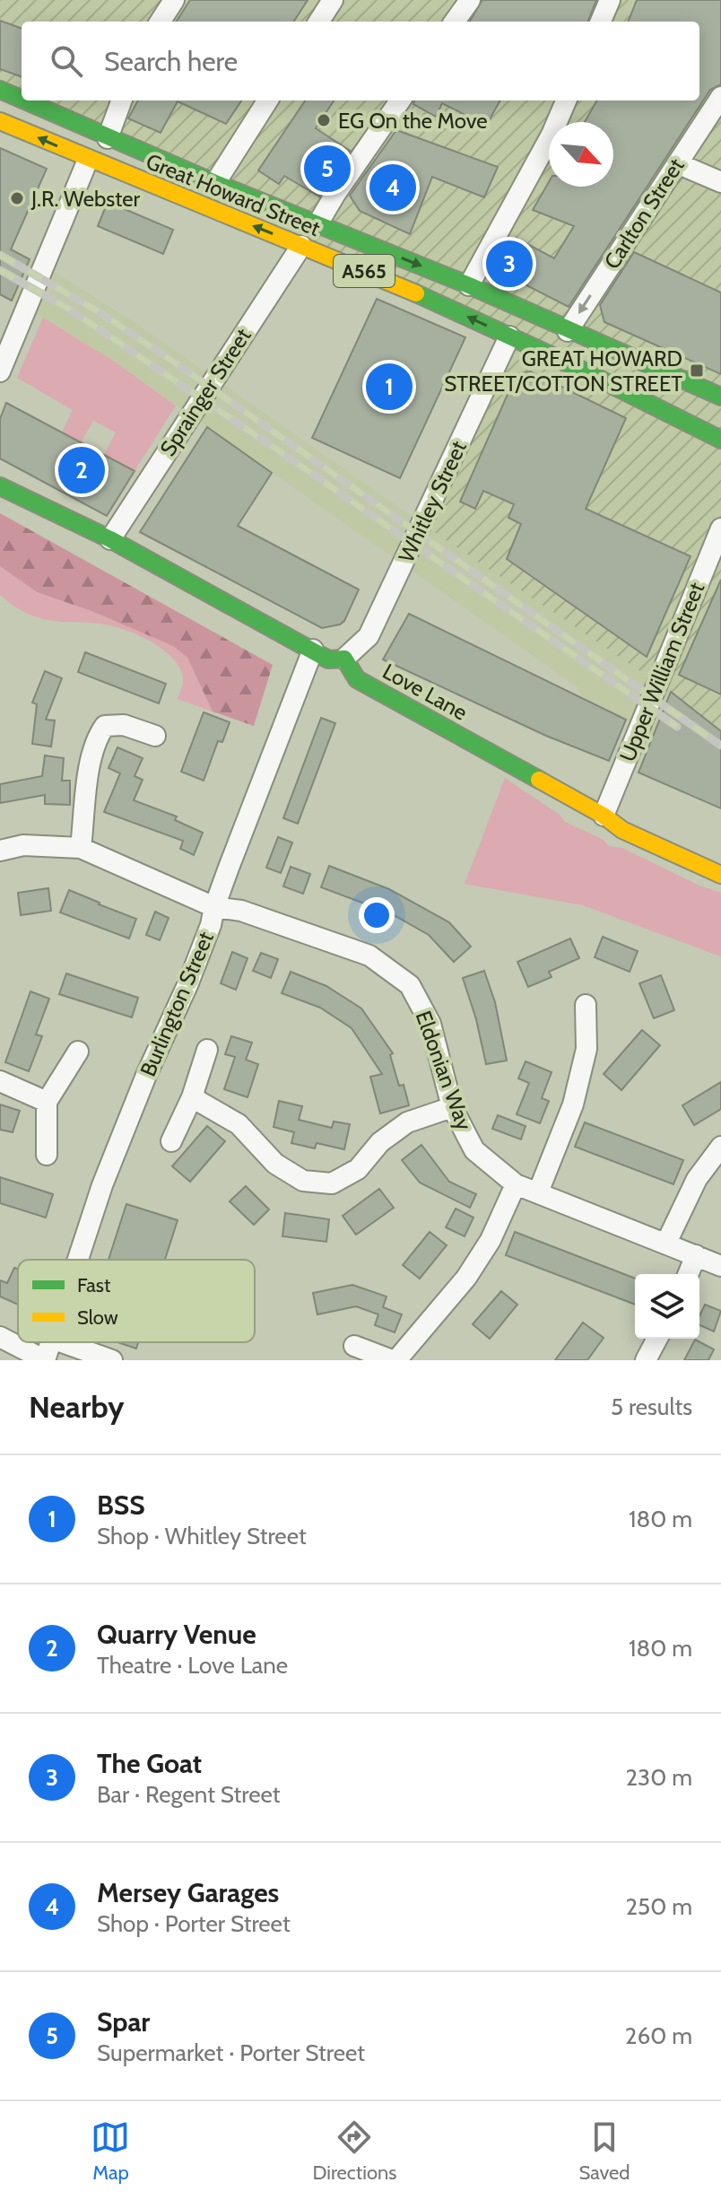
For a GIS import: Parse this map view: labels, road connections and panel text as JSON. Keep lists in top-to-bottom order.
{
  "streets": {
    "main road": ["Great Howard Street", "A565", "Love Lane"],
    "street": [
      "Carlton Street",
      "Sprainger Street",
      "Whitley Street",
      "Upper William Street",
      "Burlington Street",
      "Eldonian Way"
    ]
  },
  "crossings": [
    ["Great Howard Street", "Carlton Street"],
    ["Great Howard Street", "Sprainger Street"],
    ["Great Howard Street", "Whitley Street"],
    ["Whitley Street", "Love Lane"],
    ["Upper William Street", "Love Lane"],
    ["Burlington Street", "Eldonian Way"]
  ],
  "places": {
    "other": ["EG On the Move", "J.R. Webster"],
    "transit": ["GREAT HOWARD STREET/COTTON STREET"]
  },
  "legend": ["Fast", "Slow"],
  "north": "bottom right",
  "page": {
    "search": "Search here",
    "pins": [
      "5",
      "4",
      "3",
      "1",
      "2"
    ],
    "heading": ["Nearby", "5 results"],
    "list": [
      {
        "mark": "1",
        "name": "BSS",
        "note": "Shop · Whitley Street",
        "value": "180 m"
      },
      {
        "mark": "2",
        "name": "Quarry Venue",
        "note": "Theatre · Love Lane",
        "value": "180 m"
      },
      {
        "mark": "3",
        "name": "The Goat",
        "note": "Bar · Regent Street",
        "value": "230 m"
      },
      {
        "mark": "4",
        "name": "Mersey Garages",
        "note": "Shop · Porter Street",
        "value": "250 m"
      },
      {
        "mark": "5",
        "name": "Spar",
        "note": "Supermarket · Porter Street",
        "value": "260 m"
      }
    ],
    "nav": ["Map", "Directions", "Saved"]
  }
}
